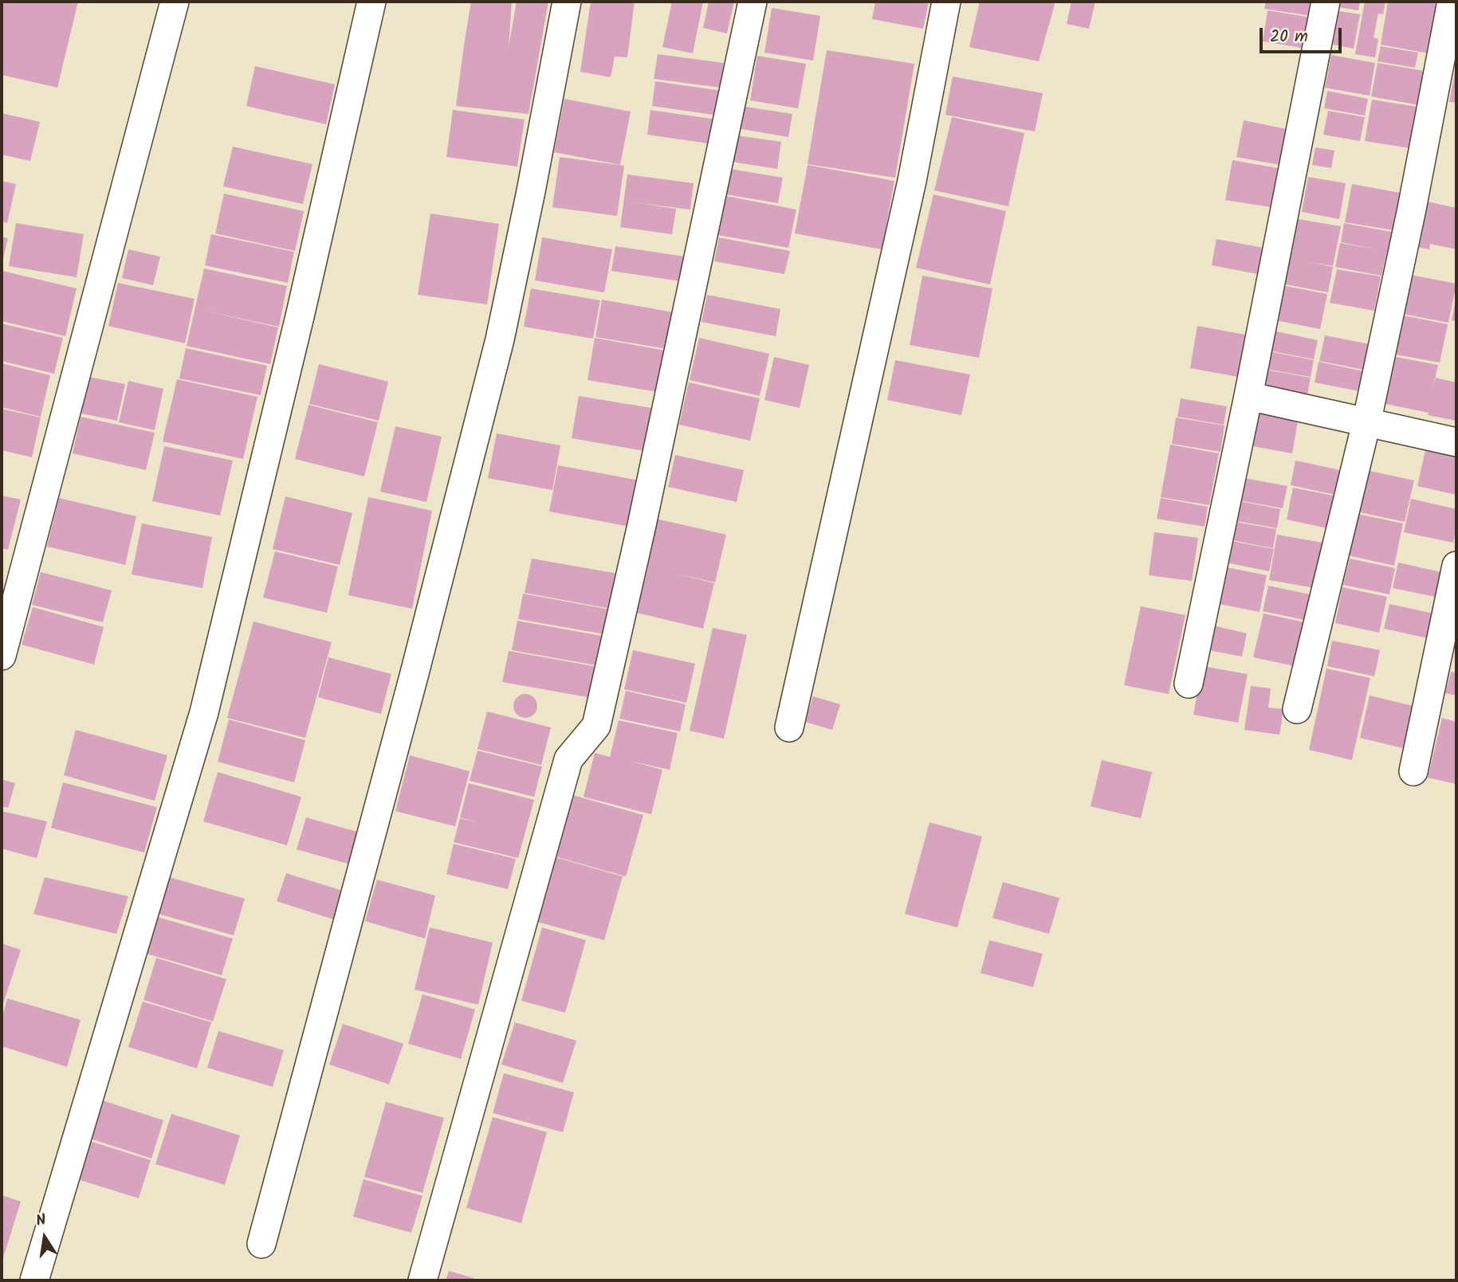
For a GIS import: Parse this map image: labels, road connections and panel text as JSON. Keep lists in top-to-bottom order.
{
  "scale_bar": "20 m",
  "north": "top"
}
